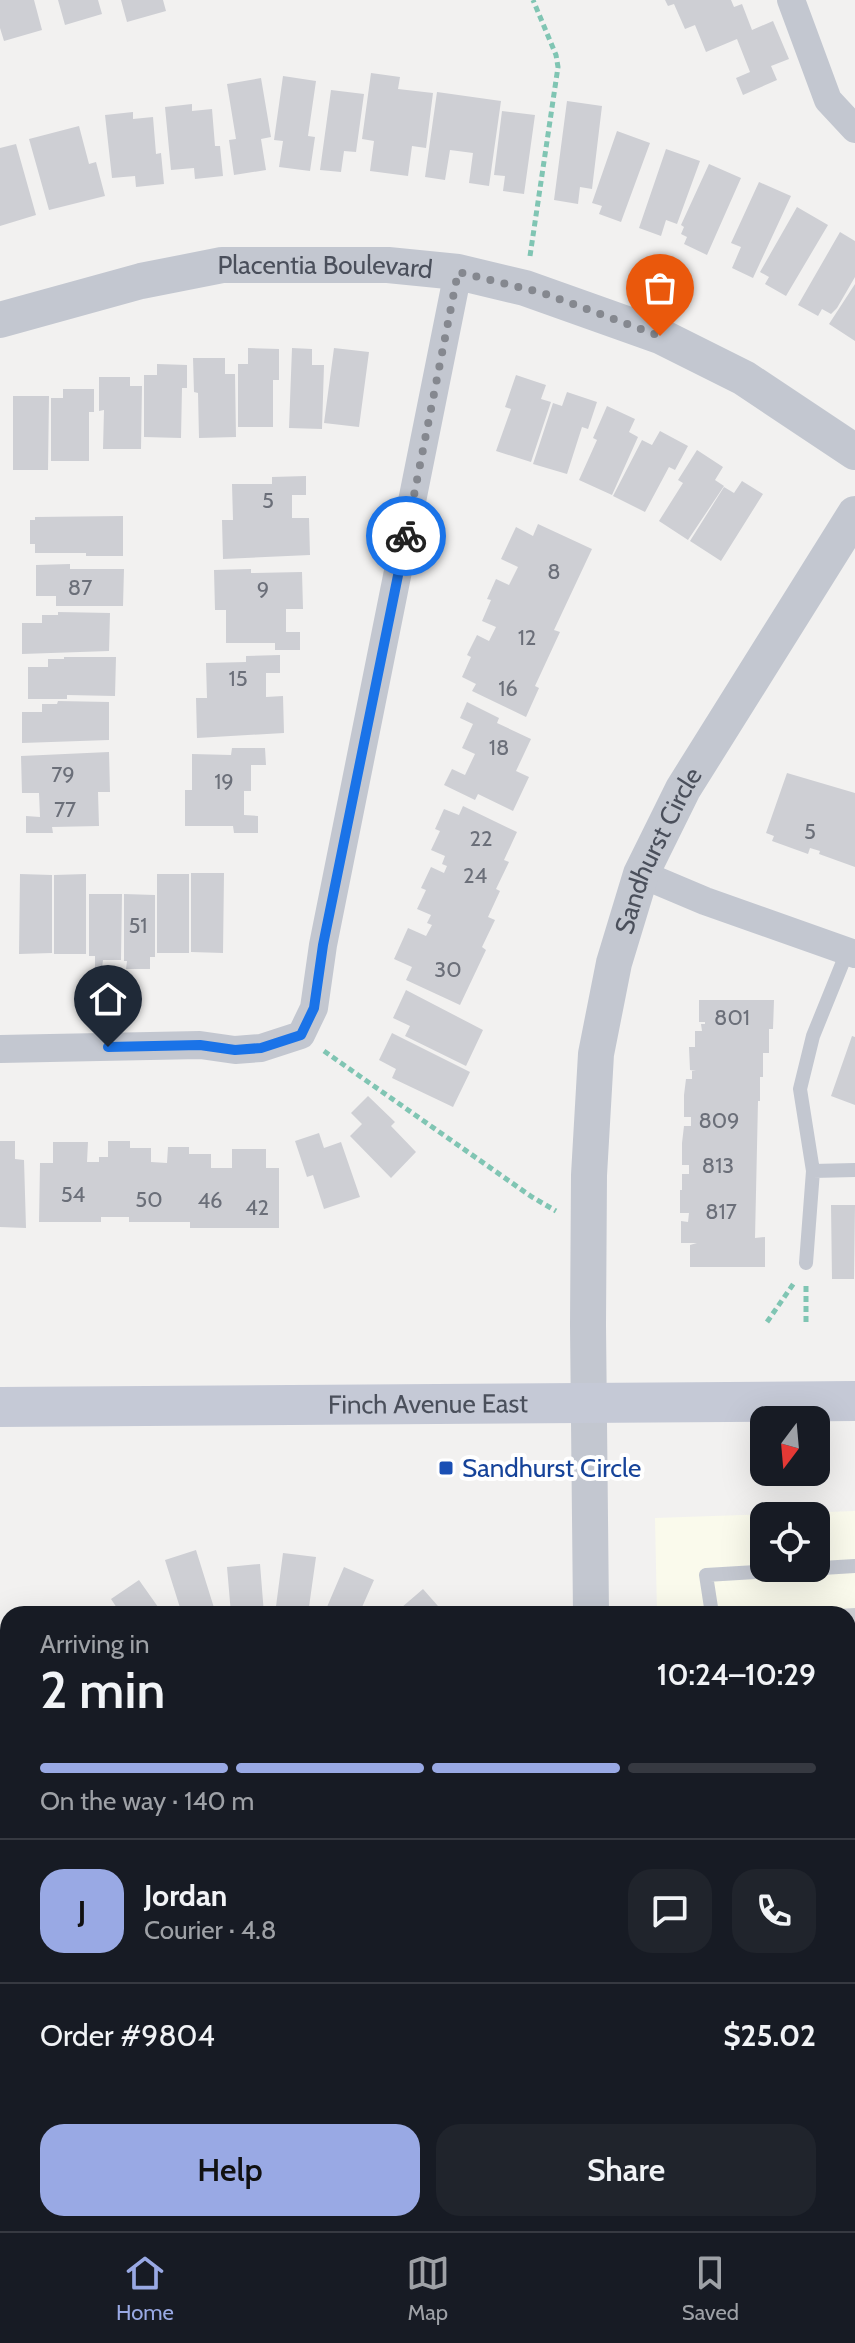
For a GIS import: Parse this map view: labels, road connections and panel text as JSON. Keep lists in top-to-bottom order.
{
  "streets": {
    "main road": ["Finch Avenue East"],
    "street": ["Placentia Boulevard", "Sandhurst Circle"]
  },
  "crossings": [
    ["Sandhurst Circle", "Finch Avenue East"]
  ],
  "places": {
    "transit": ["Sandhurst Circle"]
  },
  "house_numbers": [
    "5",
    "8",
    "87",
    "9",
    "12",
    "15",
    "16",
    "18",
    "79",
    "19",
    "77",
    "5",
    "22",
    "24",
    "51",
    "30",
    "801",
    "809",
    "813",
    "54",
    "50",
    "46",
    "42",
    "817"
  ],
  "north": "bottom",
  "page": {
    "heading": ["2 min", "Arriving in", "10:24–10:29"],
    "panel": [
      "Jordan",
      "Courier · 4.8",
      "Order #9804",
      "$25.02"
    ],
    "bar": "On the way · 140 m",
    "round": "J",
    "buttons": ["Help", "Share"],
    "tabs": ["Home", "Map", "Saved"]
  }
}
